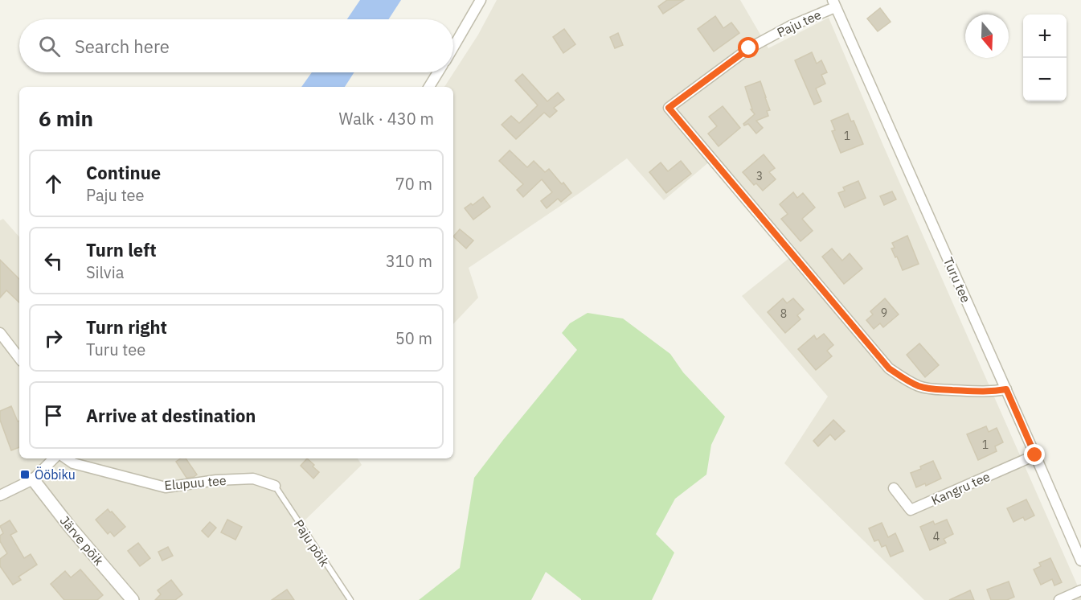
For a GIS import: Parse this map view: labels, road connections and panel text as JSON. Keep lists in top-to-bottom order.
{
  "streets": {
    "street": [
      "Paju tee",
      "Turu tee",
      "Elupuu tee",
      "Kangru tee",
      "Järve põik"
    ],
    "lane": ["Paju põik"]
  },
  "crossings": [
    ["Paju tee", "Turu tee"],
    ["Turu tee", "Kangru tee"],
    ["Elupuu tee", "Paju põik"]
  ],
  "places": {
    "transit": ["Ööbiku"]
  },
  "house_numbers": [
    "1",
    "3",
    "9",
    "8",
    "1",
    "4"
  ],
  "north": "bottom",
  "page": {
    "map_buttons": ["+", "−"],
    "search": "Search here",
    "heading": ["6 min", "Walk · 430 m"],
    "list": [
      ["Continue", "Paju tee", "70 m"],
      ["Turn left", "Silvia", "310 m"],
      ["Turn right", "Turu tee", "50 m"],
      "Arrive at destination"
    ]
  }
}
